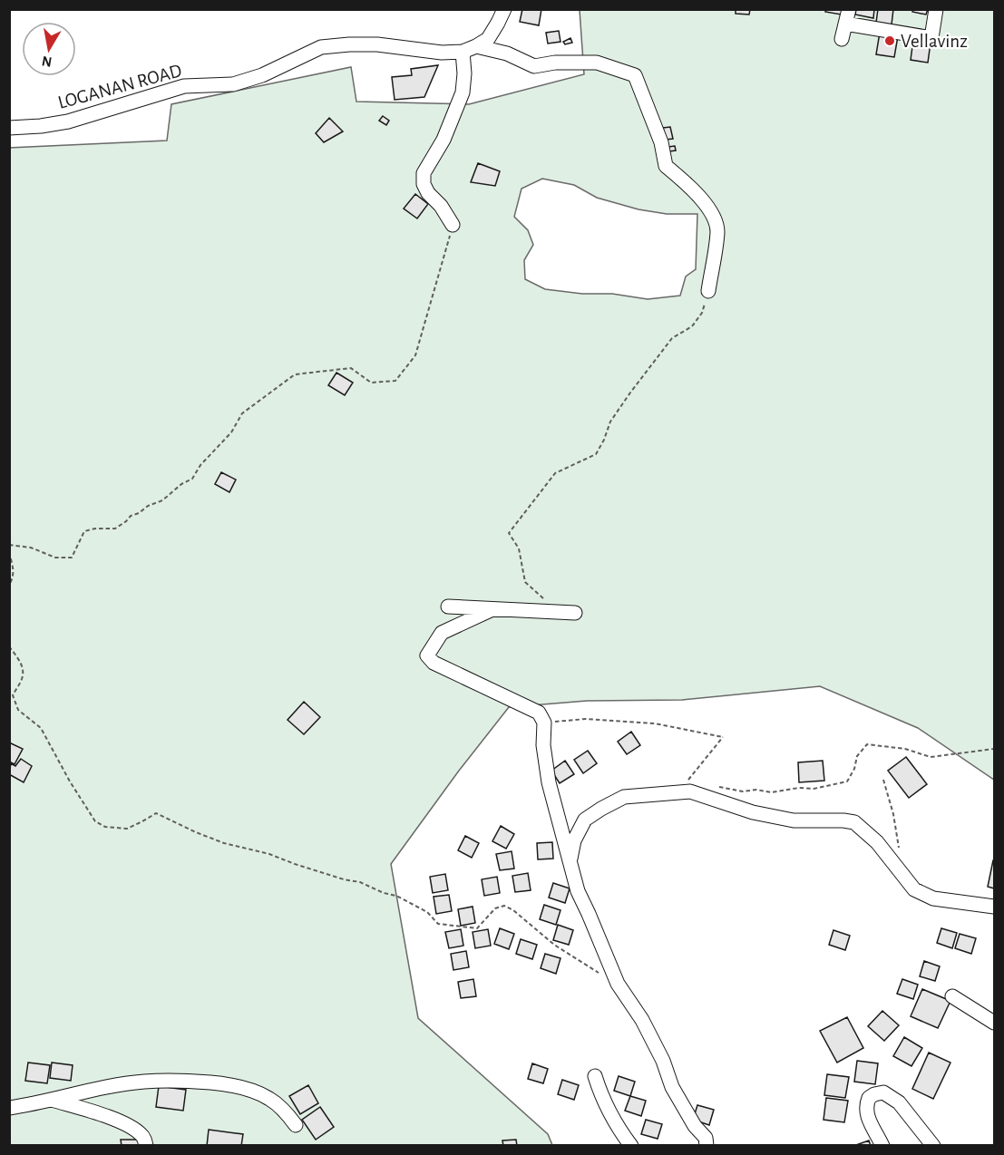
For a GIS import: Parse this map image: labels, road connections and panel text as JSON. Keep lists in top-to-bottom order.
{
  "streets": {
    "street": ["LOGANAN ROAD"]
  },
  "places": ["Vellavinz"],
  "north": "bottom"
}
